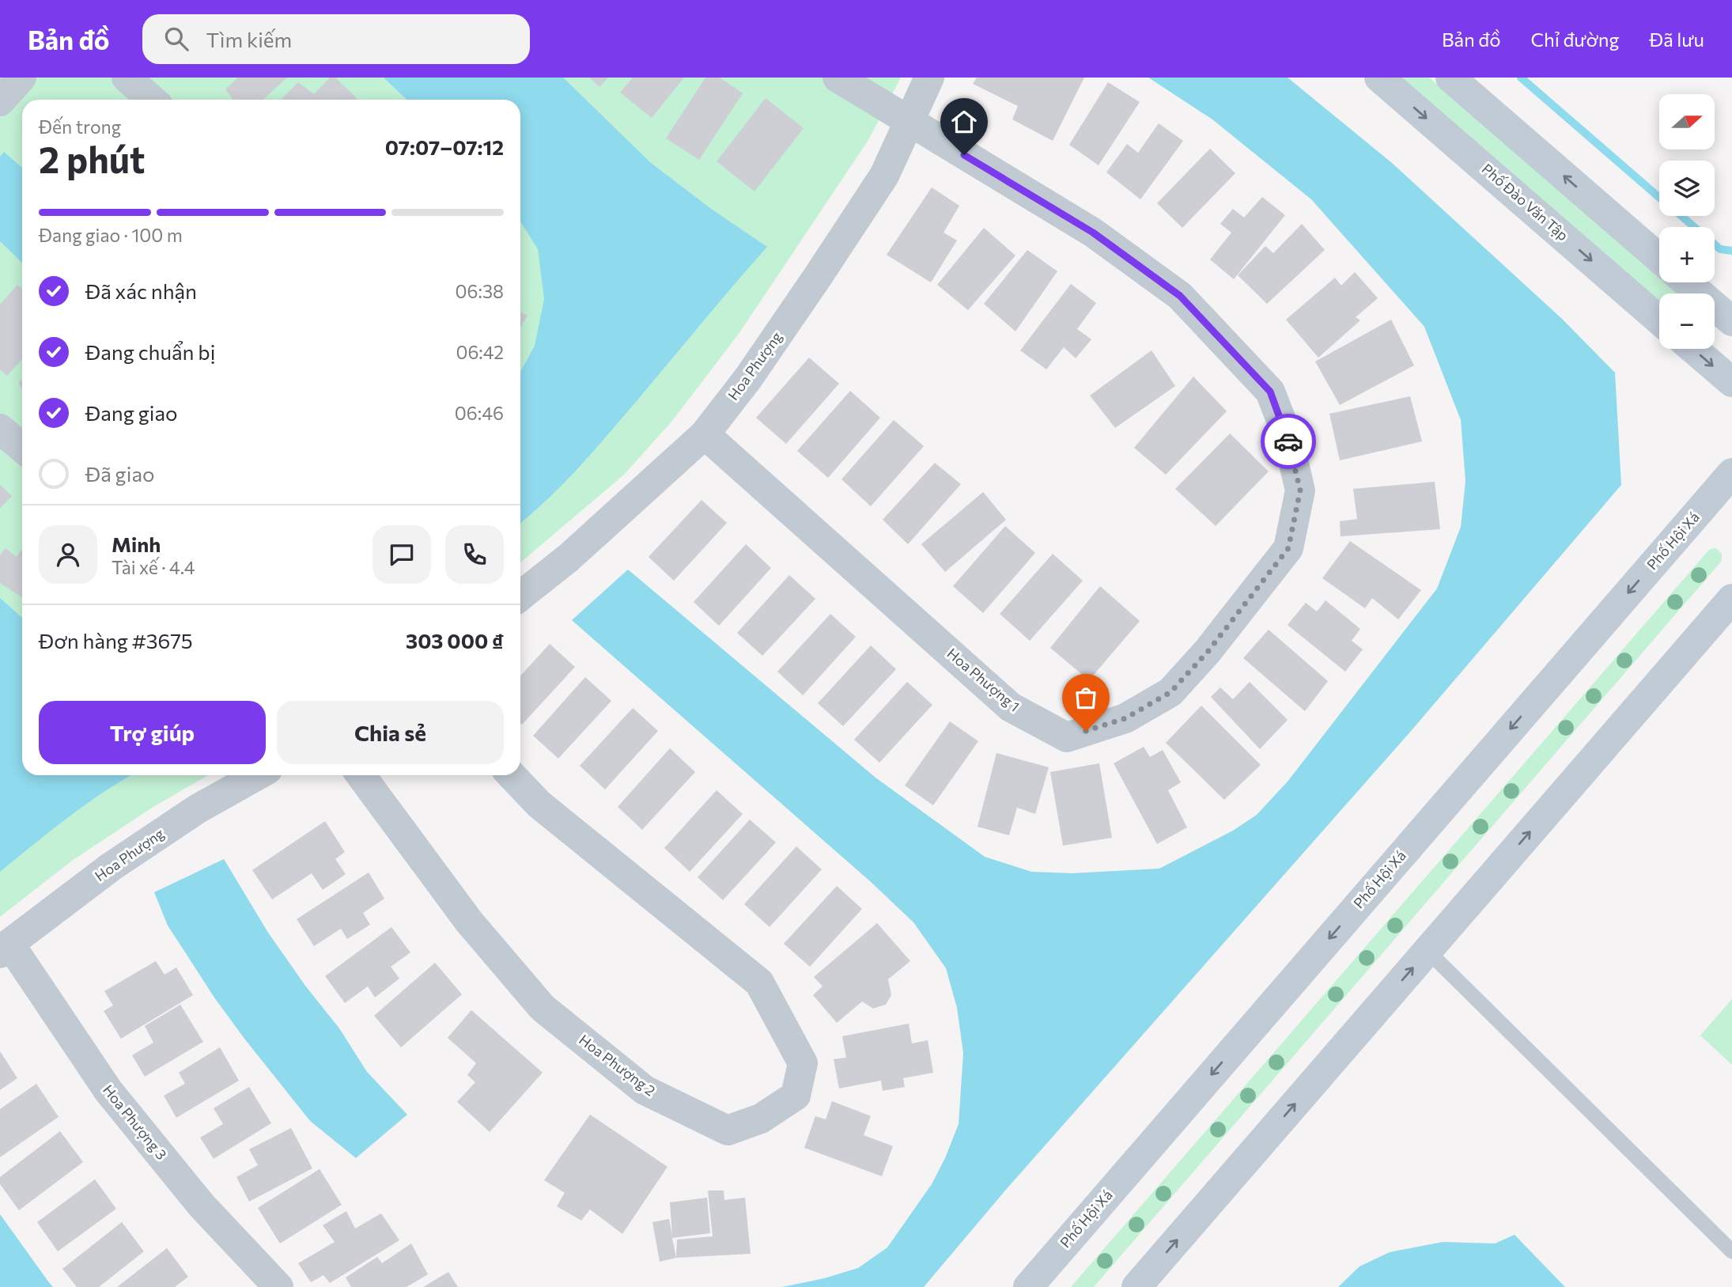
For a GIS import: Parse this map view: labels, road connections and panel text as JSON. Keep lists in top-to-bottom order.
{
  "streets": {
    "main road": ["Phố Đào Văn Tập", "Phố Hội Xá"],
    "street": [
      "Hoa Phượng",
      "Hoa Phượng 1",
      "Hoa Phượng 2",
      "Hoa Phượng 3"
    ]
  },
  "crossings": [
    ["Hoa Phượng", "Hoa Phượng 1"],
    ["Hoa Phượng", "Hoa Phượng 3"]
  ],
  "north": "right",
  "page": {
    "header": "Bản đồ",
    "search": "Tìm kiếm",
    "nav": ["Bản đồ", "Chỉ đường", "Đã lưu"],
    "map_buttons": ["+", "−"],
    "heading": ["2 phút", "Đến trong", "07:07–07:12"],
    "panel": [
      "Minh",
      "Tài xế · 4.4",
      "Đơn hàng #3675",
      "303 000 ₫"
    ],
    "bar": "Đang giao · 100 m",
    "list": [
      ["Đã xác nhận", "06:38"],
      ["Đang chuẩn bị", "06:42"],
      ["Đang giao", "06:46"],
      "Đã giao"
    ],
    "buttons": ["Trợ giúp", "Chia sẻ"]
  }
}
